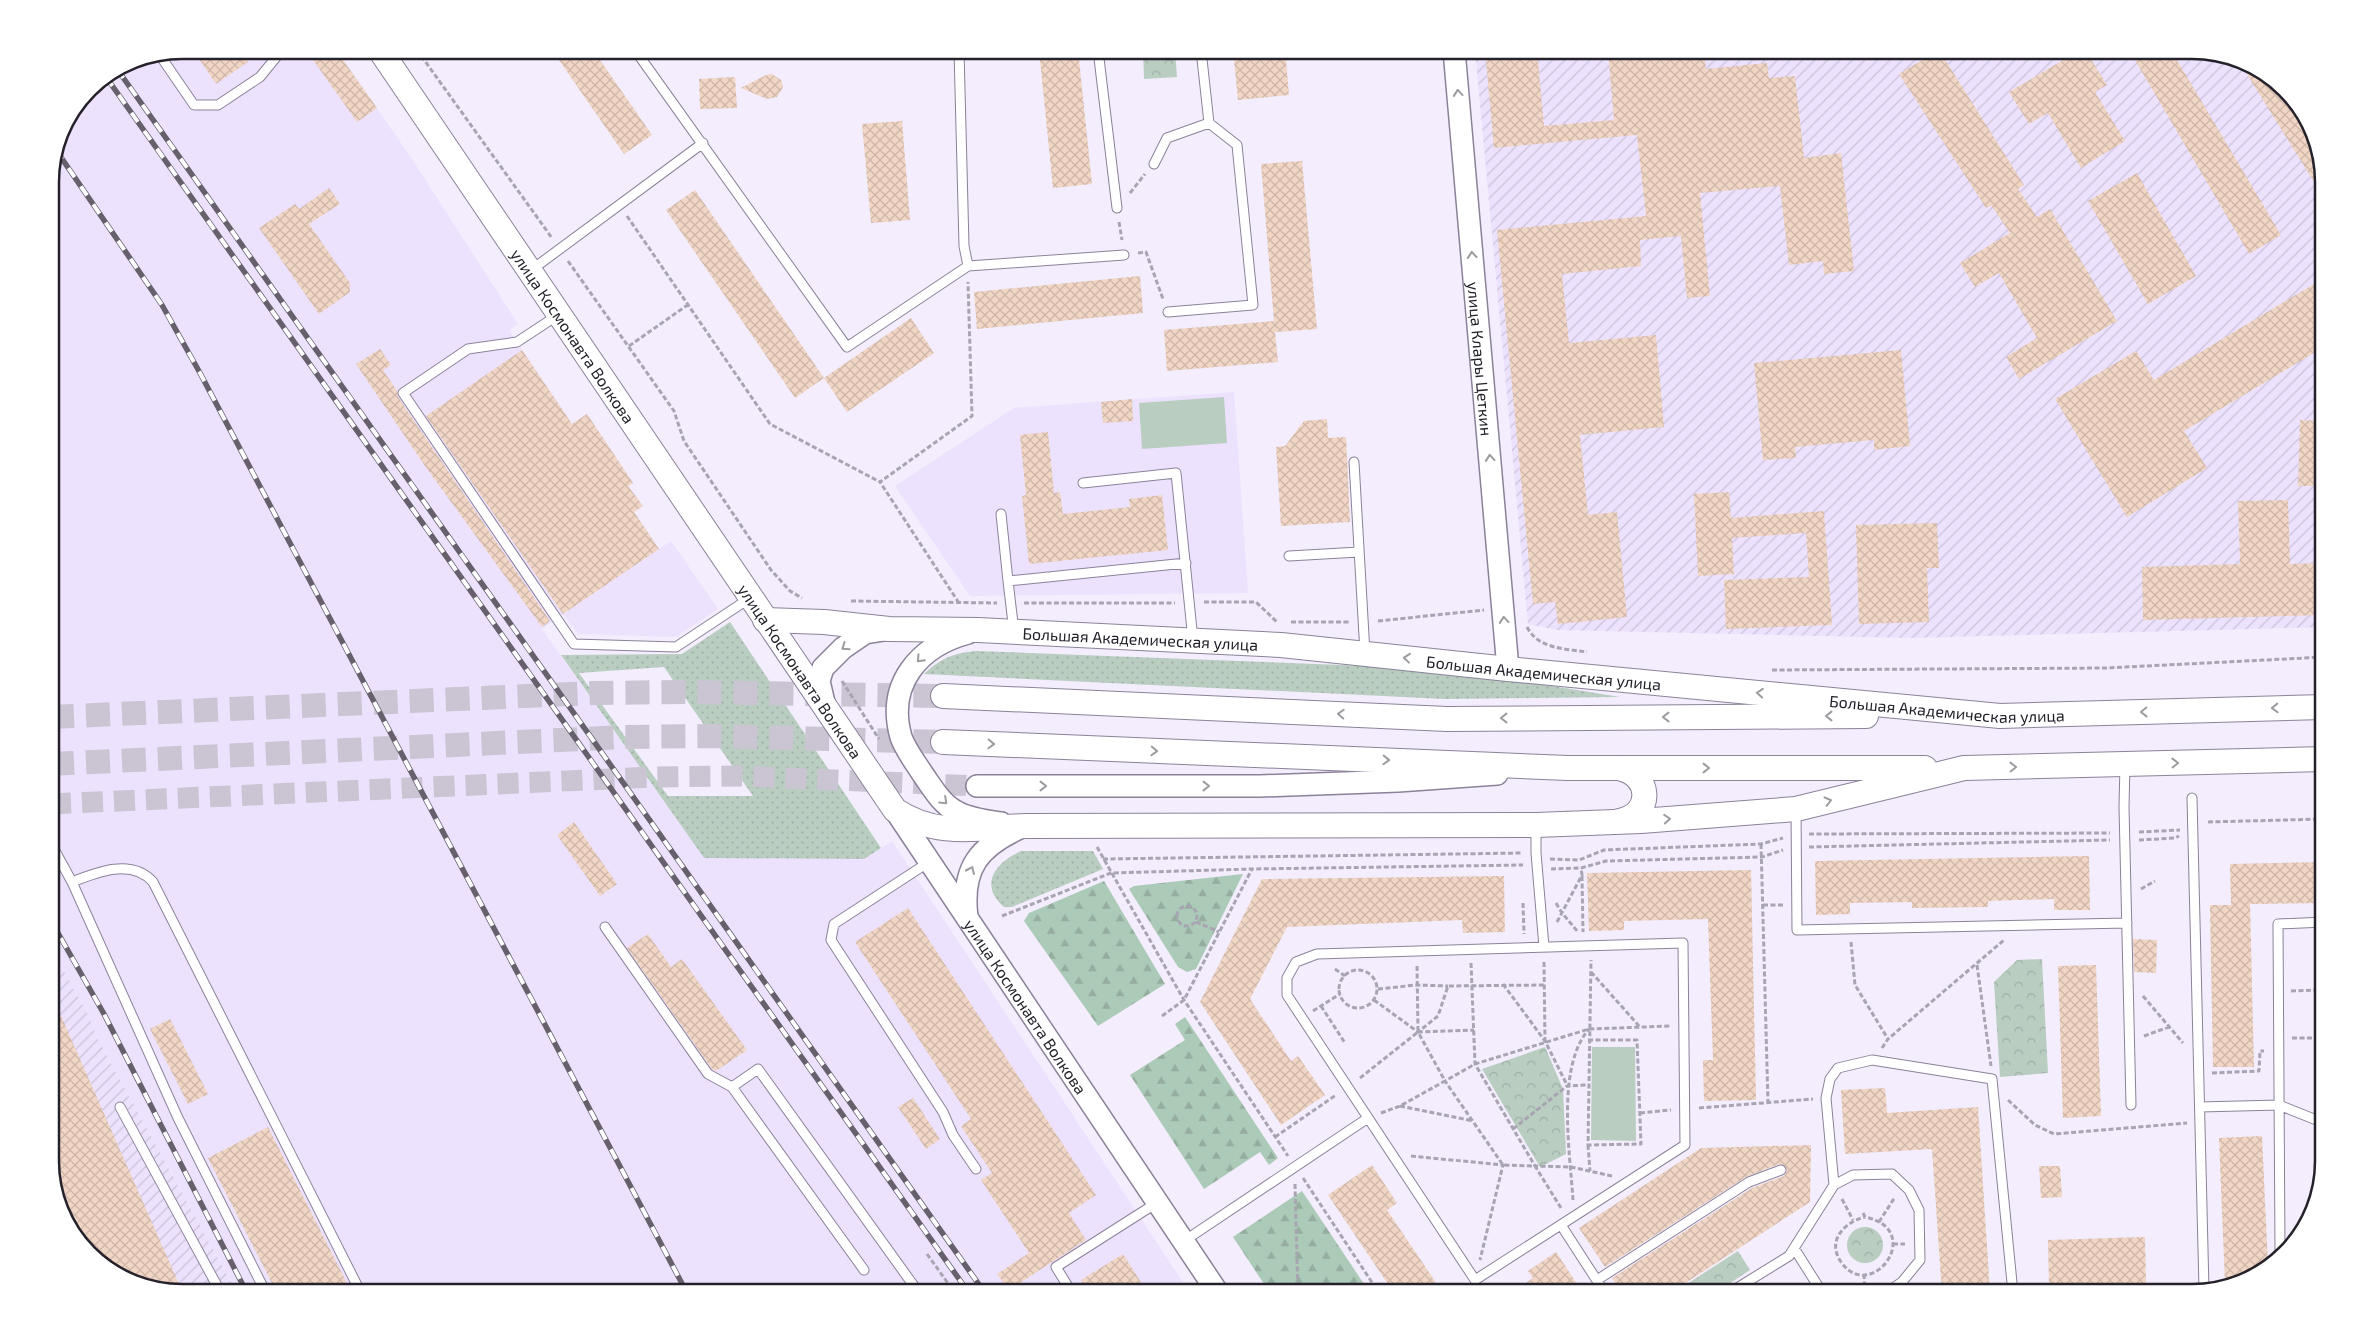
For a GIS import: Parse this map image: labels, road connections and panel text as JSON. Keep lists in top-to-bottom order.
{
  "streets": {
    "main road": ["улица Космонавта Волкова", "Большая Академическая улица"],
    "street": ["улица Клары Цеткин"]
  },
  "crossings": [
    ["улица Космонавта Волкова", "Большая Академическая улица"],
    ["улица Клары Цеткин", "Большая Академическая улица"]
  ],
  "one_way": ["улица Клары Цеткин"]
}
